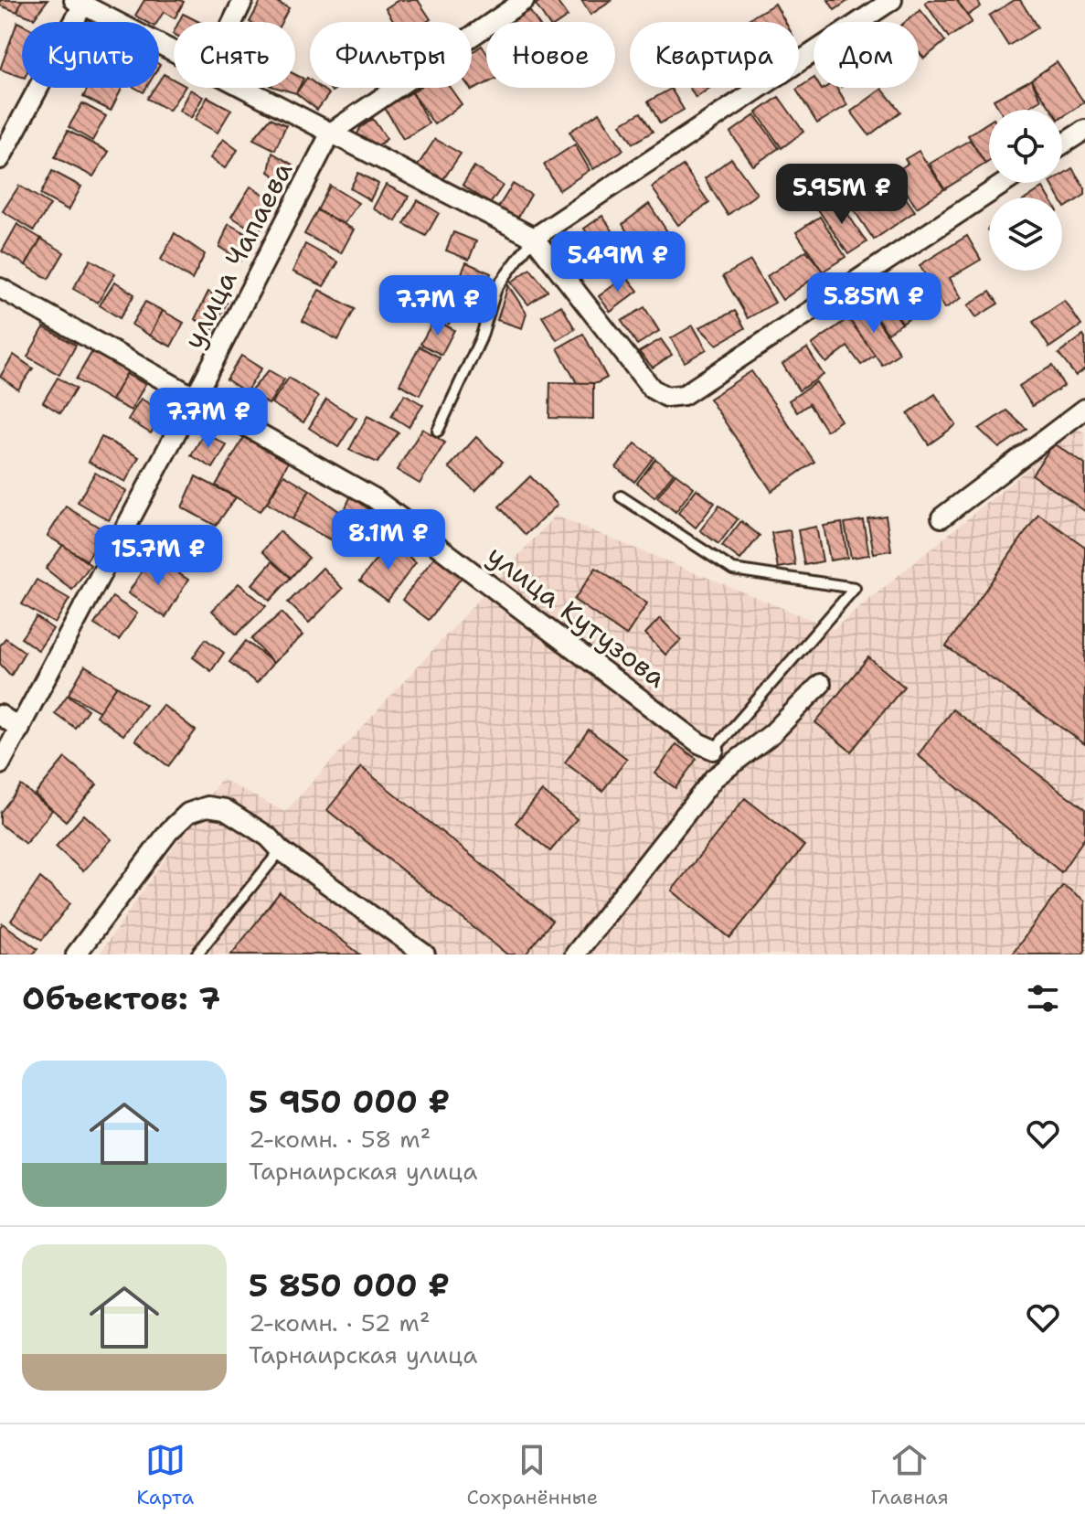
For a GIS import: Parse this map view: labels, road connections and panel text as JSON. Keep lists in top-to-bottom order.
{
  "streets": {
    "street": ["улица Чапаева", "улица Кутузова"]
  },
  "crossings": [
    ["улица Чапаева", "улица Кутузова"]
  ],
  "page": {
    "chip": [
      "Купить",
      "Снять",
      "Фильтры",
      "Новое",
      "Квартира",
      "Дом"
    ],
    "price": [
      "5.95M ₽",
      "5.49M ₽",
      "5.85M ₽",
      "7.7M ₽",
      "7.7M ₽",
      "8.1M ₽",
      "15.7M ₽"
    ],
    "heading": "Объектов: 7",
    "list": [
      {
        "name": "5 950 000 ₽",
        "note": "2-комн. · 58 m² · Тарнаирская улица"
      },
      {
        "name": "5 850 000 ₽",
        "note": "2-комн. · 52 m² · Тарнаирская улица"
      }
    ],
    "tabs": ["Карта", "Сохранённые", "Главная"]
  }
}
